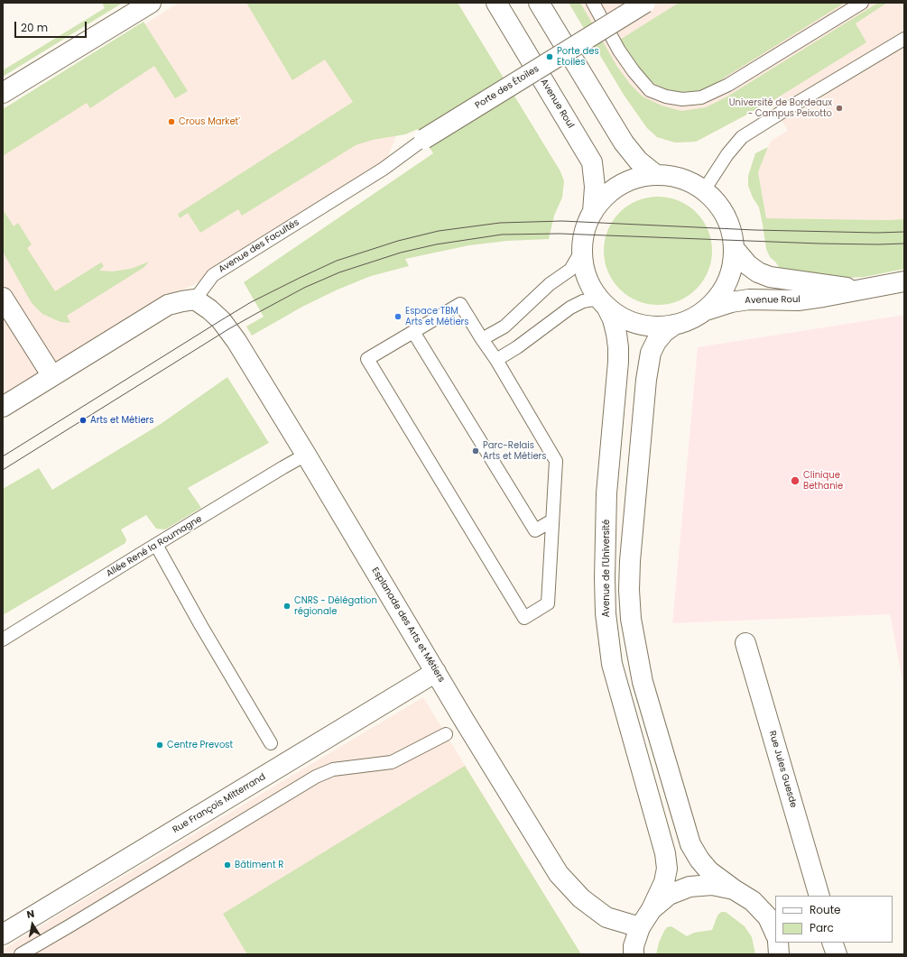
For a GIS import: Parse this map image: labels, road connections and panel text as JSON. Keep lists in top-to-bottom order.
{
  "streets": {
    "street": [
      "Porte des Étoiles",
      "Avenue Roul",
      "Avenue de l'Université",
      "Esplanade des Arts et Métiers",
      "Rue Jules Guesde",
      "Rue François Mitterrand"
    ],
    "lane": ["Avenue des Facultés", "Allée René la Roumagne"]
  },
  "crossings": [
    ["Porte des Étoiles", "Avenue des Facultés"],
    ["Avenue Roul", "Avenue de l'Université"],
    ["Avenue des Facultés", "Esplanade des Arts et Métiers"],
    ["Allée René la Roumagne", "Esplanade des Arts et Métiers"],
    ["Esplanade des Arts et Métiers", "Rue François Mitterrand"]
  ],
  "places": [
    "Porte des Etoiles",
    "Université de Bordeaux - Campus Peixotto",
    "Crous Market'",
    "Espace TBM Arts et Métiers",
    "Arts et Métiers",
    "Parc-Relais Arts et Métiers",
    "Clinique Bethanie",
    "CNRS - Délégation régionale",
    "Centre Prevost",
    "Bâtiment R"
  ],
  "legend": ["Route", "Parc"],
  "scale_bar": "20 m",
  "north": "top"
}
